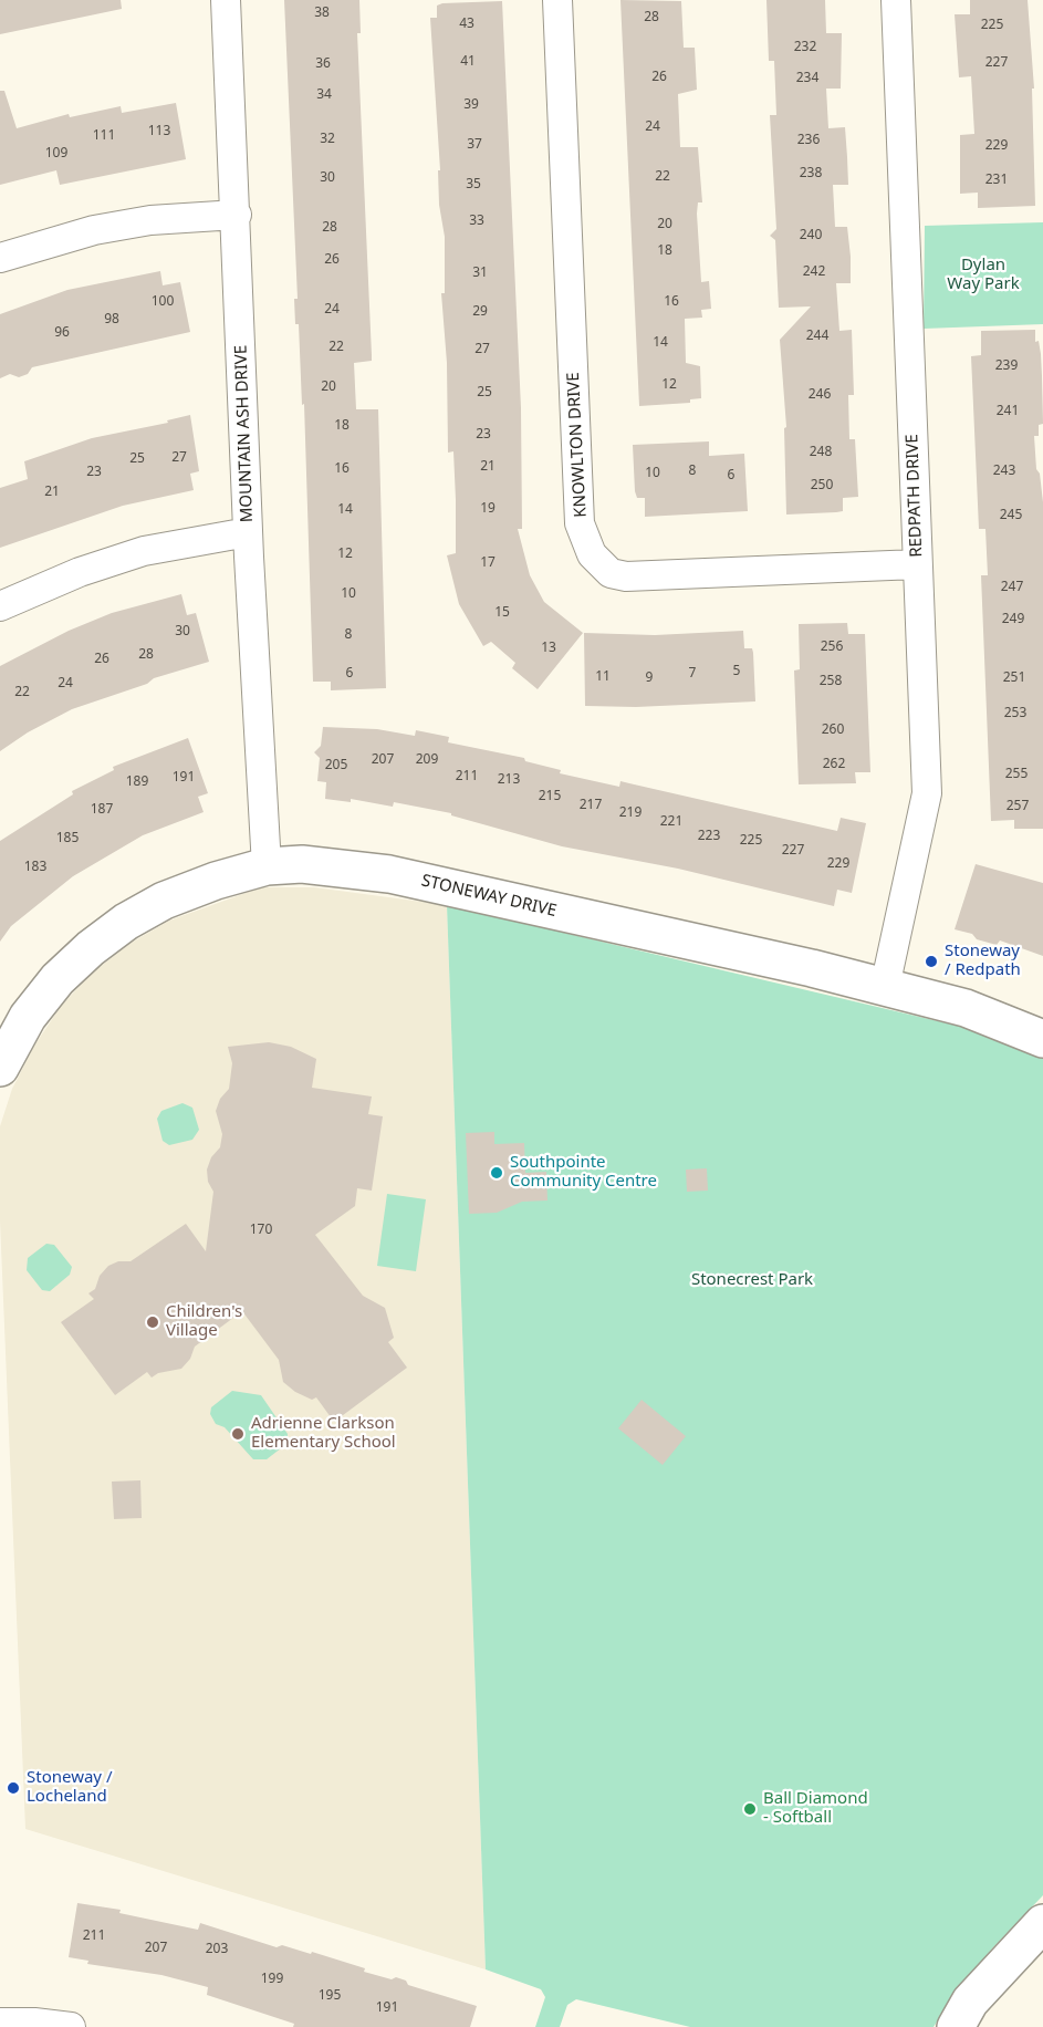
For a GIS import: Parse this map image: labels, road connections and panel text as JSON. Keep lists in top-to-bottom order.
{
  "streets": {
    "street": [
      "MOUNTAIN ASH DRIVE",
      "KNOWLTON DRIVE",
      "REDPATH DRIVE",
      "STONEWAY DRIVE"
    ]
  },
  "crossings": [
    ["MOUNTAIN ASH DRIVE", "STONEWAY DRIVE"],
    ["KNOWLTON DRIVE", "REDPATH DRIVE"],
    ["REDPATH DRIVE", "STONEWAY DRIVE"]
  ],
  "parks": ["Dylan Way Park", "Stonecrest Park"],
  "places": [
    "Stoneway / Redpath",
    "Southpointe Community Centre",
    "Children's Village",
    "Adrienne Clarkson Elementary School",
    "Stoneway / Locheland",
    "Ball Diamond - Softball"
  ],
  "house_numbers": [
    "38",
    "28",
    "43",
    "225",
    "232",
    "41",
    "227",
    "36",
    "26",
    "234",
    "34",
    "39",
    "24",
    "113",
    "111",
    "32",
    "236",
    "37",
    "229",
    "109",
    "238",
    "22",
    "30",
    "231",
    "35",
    "33",
    "20",
    "28",
    "240",
    "18",
    "26",
    "242",
    "31",
    "100",
    "16",
    "24",
    "29",
    "98",
    "96",
    "244",
    "14",
    "22",
    "27",
    "239",
    "12",
    "20",
    "25",
    "246",
    "241",
    "18",
    "23",
    "248",
    "27",
    "25",
    "21",
    "16",
    "8",
    "243",
    "23",
    "10",
    "6",
    "250",
    "21",
    "19",
    "14",
    "245",
    "12",
    "17",
    "247",
    "10",
    "15",
    "249",
    "30",
    "8",
    "256",
    "13",
    "28",
    "26",
    "5",
    "6",
    "7",
    "11",
    "9",
    "251",
    "258",
    "24",
    "22",
    "253",
    "260",
    "207",
    "209",
    "262",
    "205",
    "255",
    "211",
    "191",
    "213",
    "189",
    "215",
    "217",
    "257",
    "187",
    "219",
    "221",
    "223",
    "185",
    "225",
    "227",
    "229",
    "183",
    "170",
    "211",
    "207",
    "203",
    "199",
    "195",
    "191"
  ]
}
